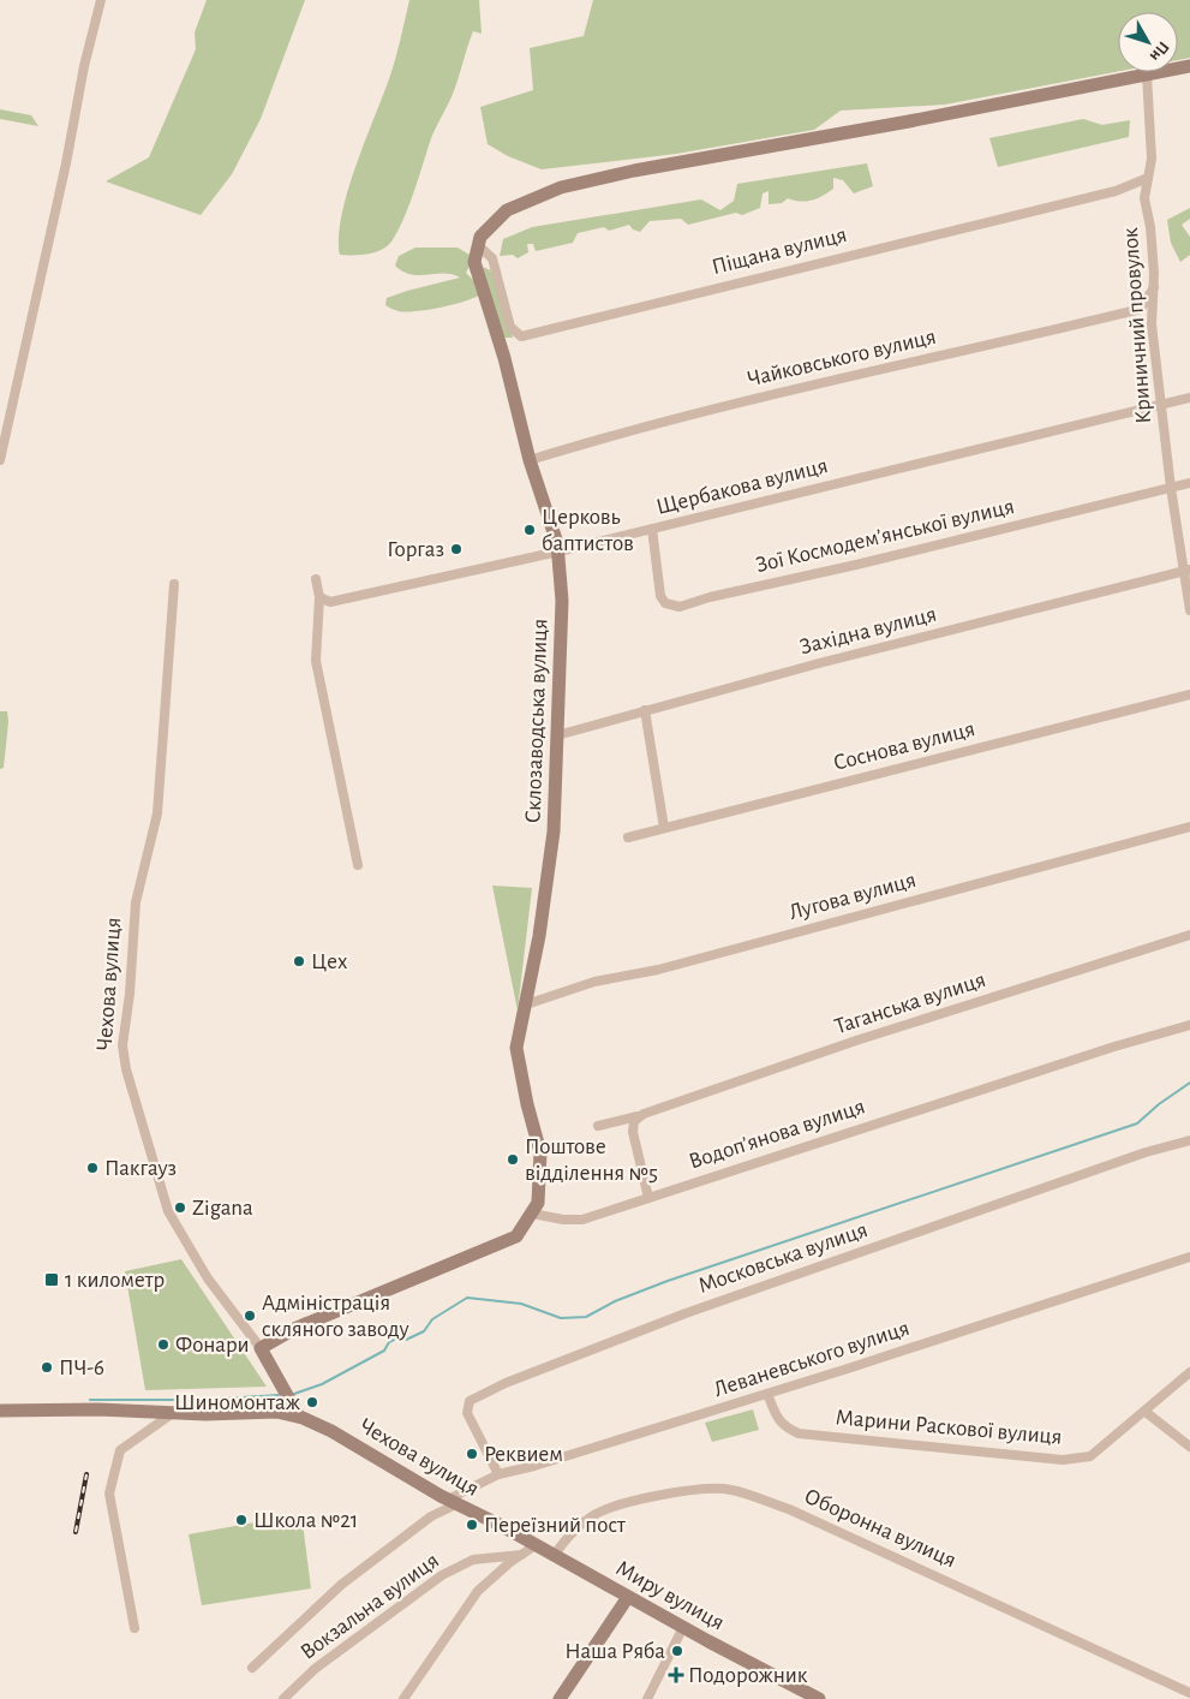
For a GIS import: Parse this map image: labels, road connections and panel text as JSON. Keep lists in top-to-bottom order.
{
  "streets": {
    "street": [
      "Піщана вулиця",
      "Криничний провулок",
      "Чайковського вулиця",
      "Щербакова вулиця",
      "Зої Космодем’янської вулиця",
      "Західна вулиця",
      "Склозаводська вулиця",
      "Соснова вулиця",
      "Лугова вулиця",
      "Чехова вулиця",
      "Таганська вулиця",
      "Водоп’янова вулиця",
      "Московська вулиця",
      "Леваневського вулиця",
      "Марини Раскової вулиця",
      "Оборонна вулиця",
      "Миру вулиця",
      "Вокзальна вулиця"
    ]
  },
  "crossings": [
    ["Піщана вулиця", "Криничний провулок"],
    ["Піщана вулиця", "Склозаводська вулиця"],
    ["Криничний провулок", "Щербакова вулиця"],
    ["Криничний провулок", "Зої Космодем’янської вулиця"],
    ["Криничний провулок", "Західна вулиця"],
    ["Чайковського вулиця", "Склозаводська вулиця"],
    ["Щербакова вулиця", "Зої Космодем’янської вулиця"],
    ["Щербакова вулиця", "Склозаводська вулиця"],
    ["Західна вулиця", "Склозаводська вулиця"],
    ["Склозаводська вулиця", "Лугова вулиця"],
    ["Склозаводська вулиця", "Водоп’янова вулиця"],
    ["Чехова вулиця", "Леваневського вулиця"],
    ["Чехова вулиця", "Миру вулиця"],
    ["Московська вулиця", "Леваневського вулиця"],
    ["Леваневського вулиця", "Марини Раскової вулиця"],
    ["Оборонна вулиця", "Миру вулиця"]
  ],
  "places": {
    "other": [
      "Церковь баптистов",
      "Горгаз",
      "Цех",
      "Поштове відділення №5",
      "Пакгауз",
      "Zigana",
      "Адміністрація скляного заводу",
      "Фонари",
      "ПЧ-6",
      "Шиномонтаж",
      "Реквием",
      "Школа №21",
      "Переїзний пост",
      "Наша Ряба"
    ],
    "transit": ["1 километр"],
    "health": ["Подорожник"]
  },
  "north": "bottom right"
}
